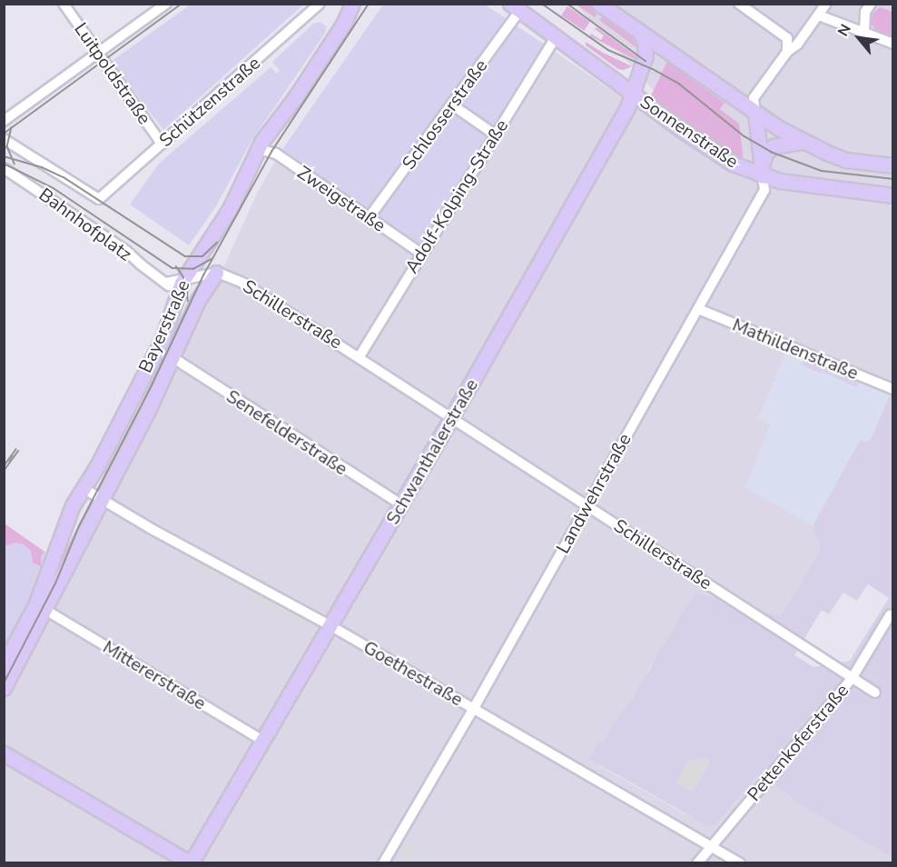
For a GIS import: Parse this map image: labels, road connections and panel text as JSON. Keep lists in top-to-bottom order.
{
  "streets": {
    "main road": [
      "Sonnenstraße",
      "Bayerstraße",
      "Schwanthalerstraße",
      "Landwehrstraße"
    ],
    "street": [
      "Luitpoldstraße",
      "Schützenstraße",
      "Schlosserstraße",
      "Adolf-Kolping-Straße",
      "Zweigstraße",
      "Bahnhofplatz",
      "Schillerstraße",
      "Mathildenstraße",
      "Senefelderstraße",
      "Goethestraße",
      "Mittererstraße",
      "Pettenkoferstraße"
    ]
  },
  "crossings": [
    ["Luitpoldstraße", "Schützenstraße"],
    ["Schützenstraße", "Bahnhofplatz"],
    ["Schlosserstraße", "Sonnenstraße"],
    ["Schlosserstraße", "Zweigstraße"],
    ["Sonnenstraße", "Adolf-Kolping-Straße"],
    ["Sonnenstraße", "Schwanthalerstraße"],
    ["Sonnenstraße", "Landwehrstraße"],
    ["Adolf-Kolping-Straße", "Zweigstraße"],
    ["Adolf-Kolping-Straße", "Schillerstraße"],
    ["Zweigstraße", "Bayerstraße"],
    ["Bahnhofplatz", "Bayerstraße"],
    ["Schillerstraße", "Bayerstraße"],
    ["Schillerstraße", "Schwanthalerstraße"],
    ["Schillerstraße", "Landwehrstraße"],
    ["Schillerstraße", "Pettenkoferstraße"],
    ["Bayerstraße", "Senefelderstraße"],
    ["Bayerstraße", "Goethestraße"],
    ["Bayerstraße", "Mittererstraße"],
    ["Mathildenstraße", "Landwehrstraße"],
    ["Senefelderstraße", "Schwanthalerstraße"],
    ["Schwanthalerstraße", "Goethestraße"],
    ["Schwanthalerstraße", "Mittererstraße"],
    ["Landwehrstraße", "Goethestraße"],
    ["Goethestraße", "Pettenkoferstraße"]
  ],
  "north": "top left"
}
